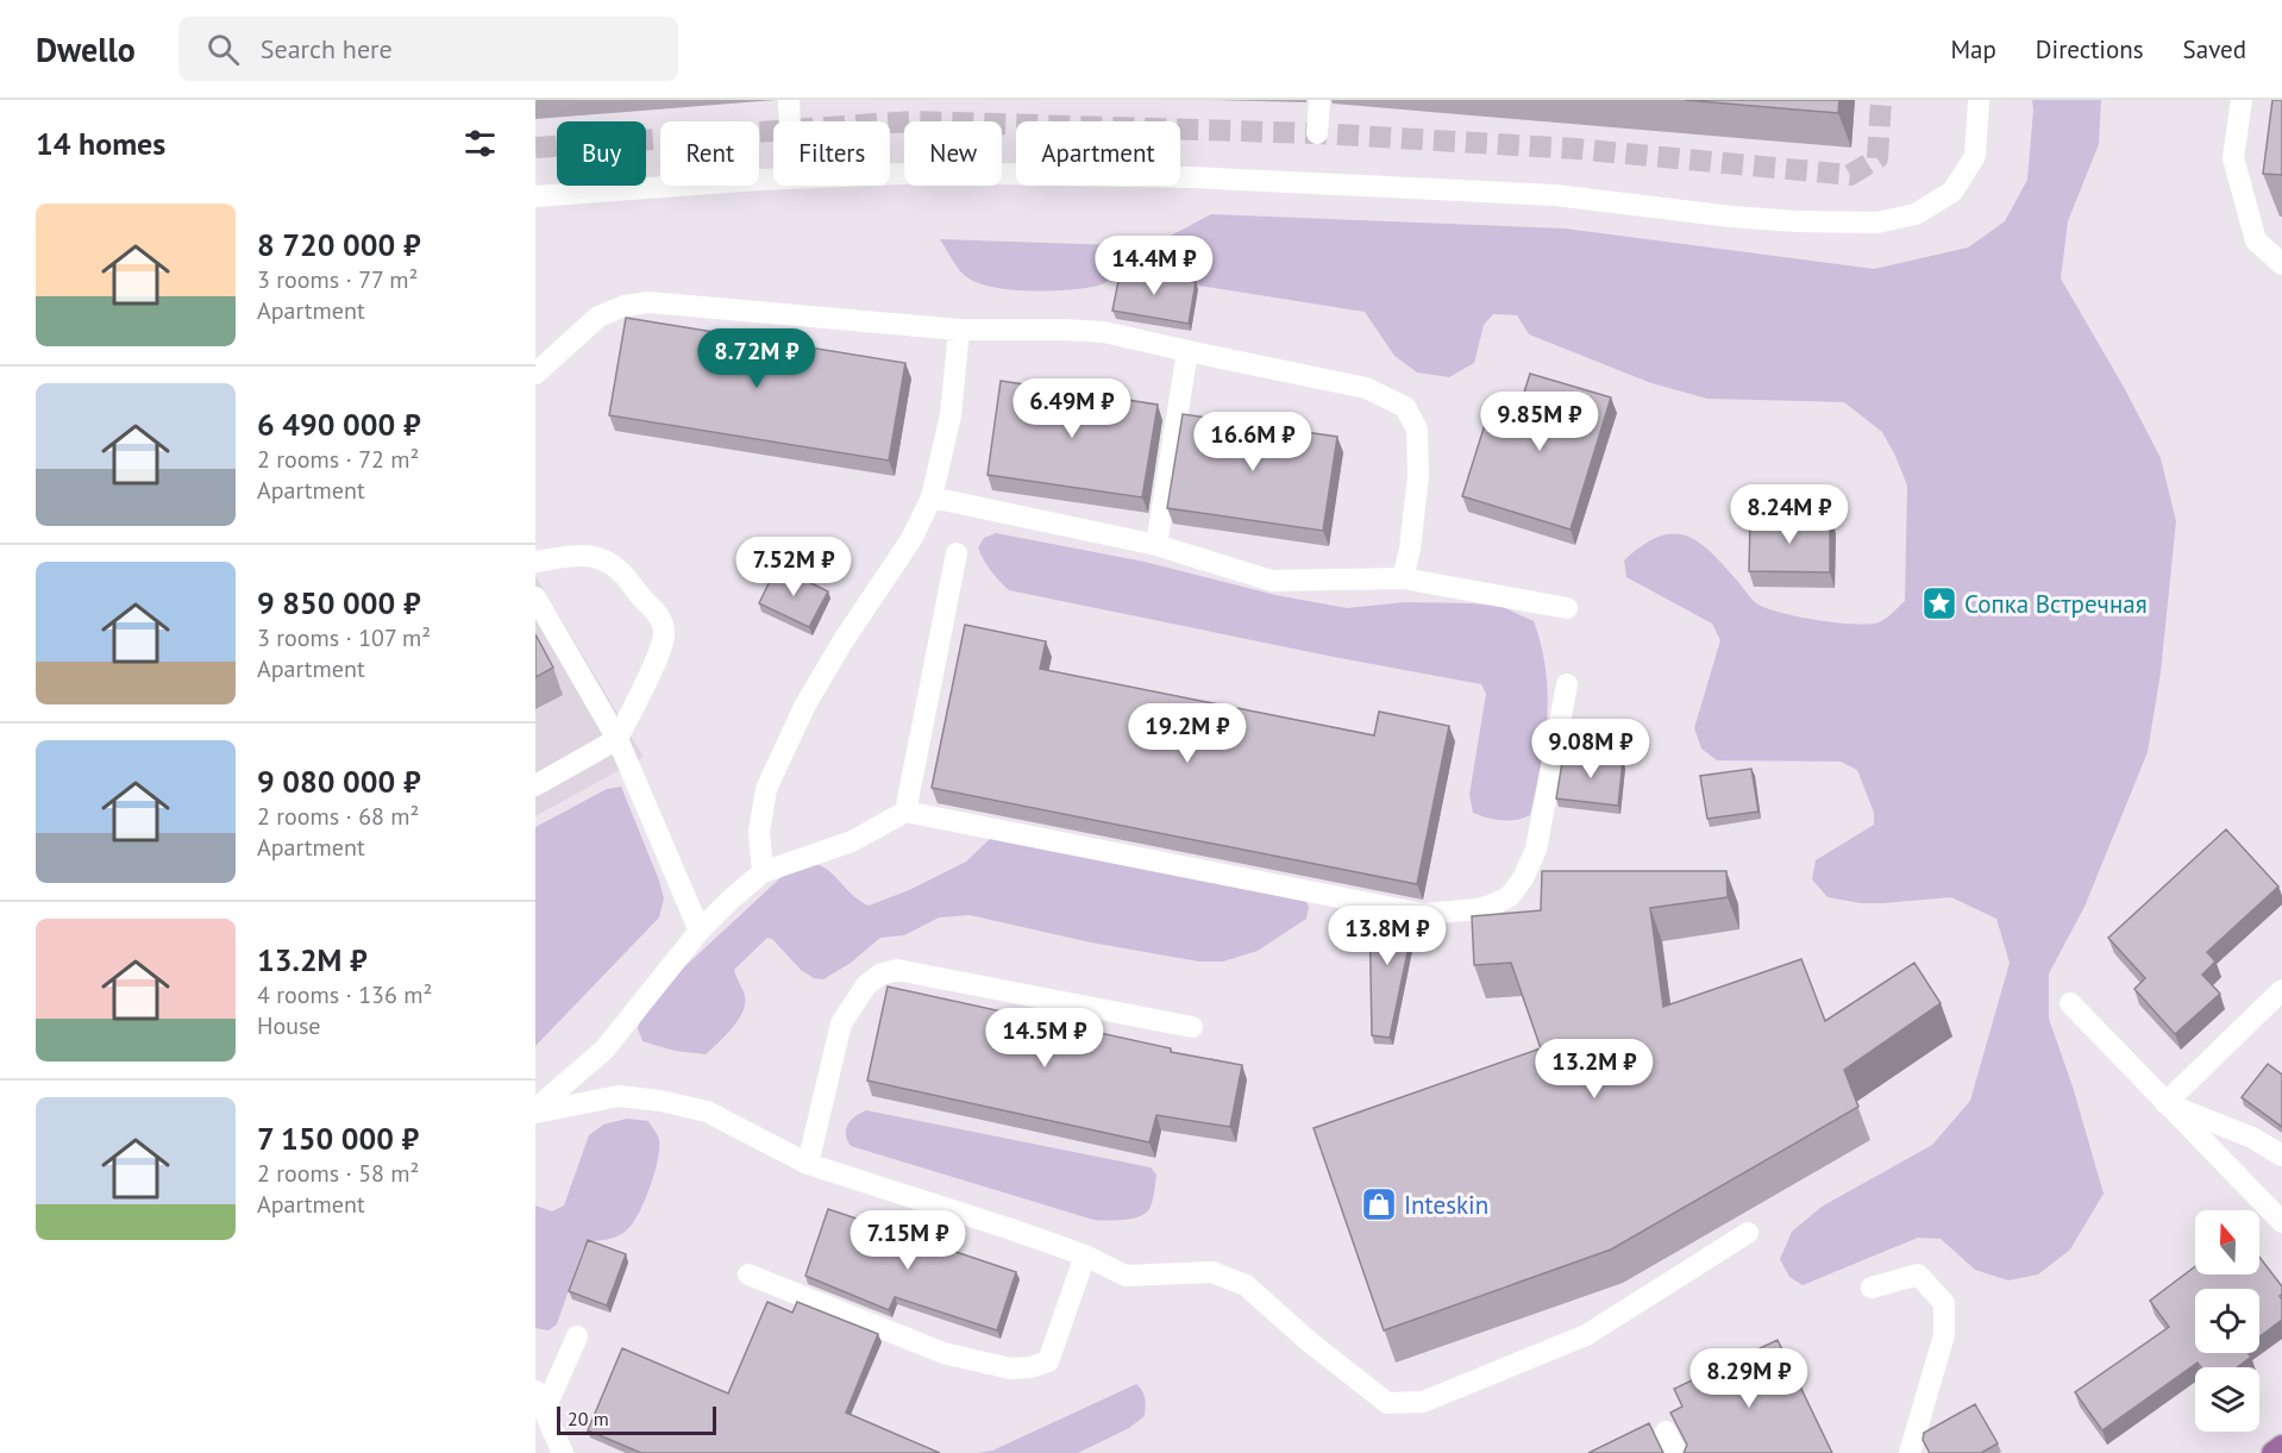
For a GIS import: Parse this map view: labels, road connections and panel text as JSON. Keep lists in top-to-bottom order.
{
  "places": {
    "place": ["Сопка Встречная"],
    "shop": ["Inteskin"]
  },
  "scale_bar": "20 m",
  "north": "top",
  "page": {
    "header": "Dwello",
    "search": "Search here",
    "nav": ["Map", "Directions", "Saved"],
    "heading": "14 homes",
    "chip": [
      "Buy",
      "Rent",
      "Filters",
      "New",
      "Apartment"
    ],
    "list": [
      {
        "name": "8 720 000 ₽",
        "note": "3 rooms · 77 m² · Apartment"
      },
      {
        "name": "6 490 000 ₽",
        "note": "2 rooms · 72 m² · Apartment"
      },
      {
        "name": "9 850 000 ₽",
        "note": "3 rooms · 107 m² · Apartment"
      },
      {
        "name": "9 080 000 ₽",
        "note": "2 rooms · 68 m² · Apartment"
      },
      {
        "name": "13.2M ₽",
        "note": "4 rooms · 136 m² · House"
      },
      {
        "name": "7 150 000 ₽",
        "note": "2 rooms · 58 m² · Apartment"
      }
    ],
    "price": [
      "14.4M ₽",
      "8.72M ₽",
      "6.49M ₽",
      "9.85M ₽",
      "16.6M ₽",
      "8.24M ₽",
      "7.52M ₽",
      "19.2M ₽",
      "9.08M ₽",
      "13.8M ₽",
      "14.5M ₽",
      "13.2M ₽",
      "7.15M ₽",
      "8.29M ₽"
    ],
    "scale": "20 m"
  }
}
